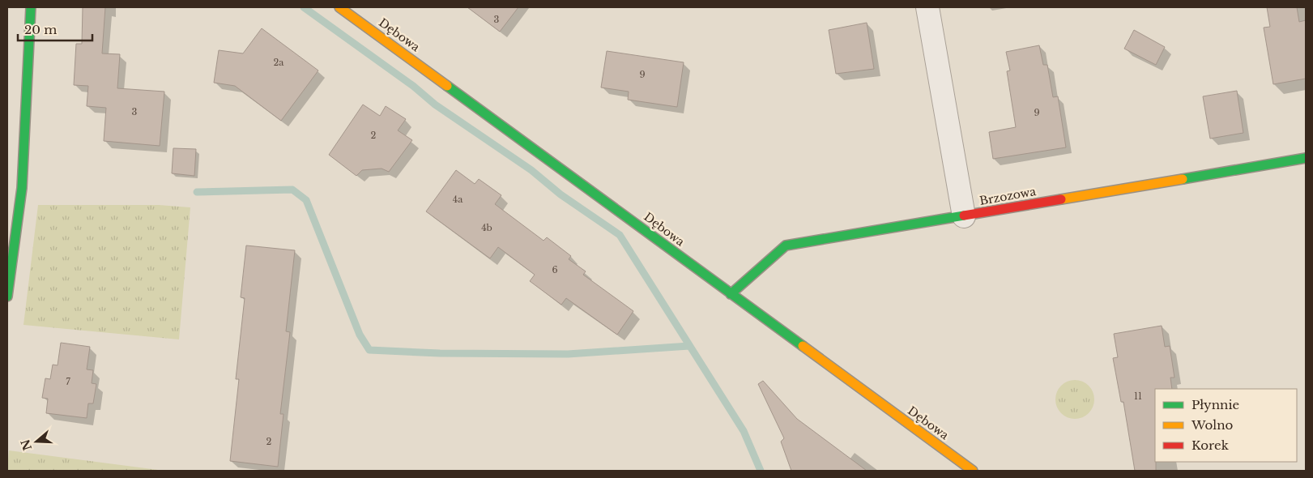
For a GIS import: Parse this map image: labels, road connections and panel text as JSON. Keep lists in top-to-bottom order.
{
  "streets": {
    "street": ["Dębowa", "Brzozowa"]
  },
  "crossings": [
    ["Dębowa", "Brzozowa"]
  ],
  "house_numbers": [
    "3",
    "2a",
    "9",
    "3",
    "9",
    "2",
    "4a",
    "4b",
    "6",
    "7",
    "11",
    "2"
  ],
  "legend": ["Płynnie", "Wolno", "Korek"],
  "scale_bar": "20 m",
  "north": "left"
}
